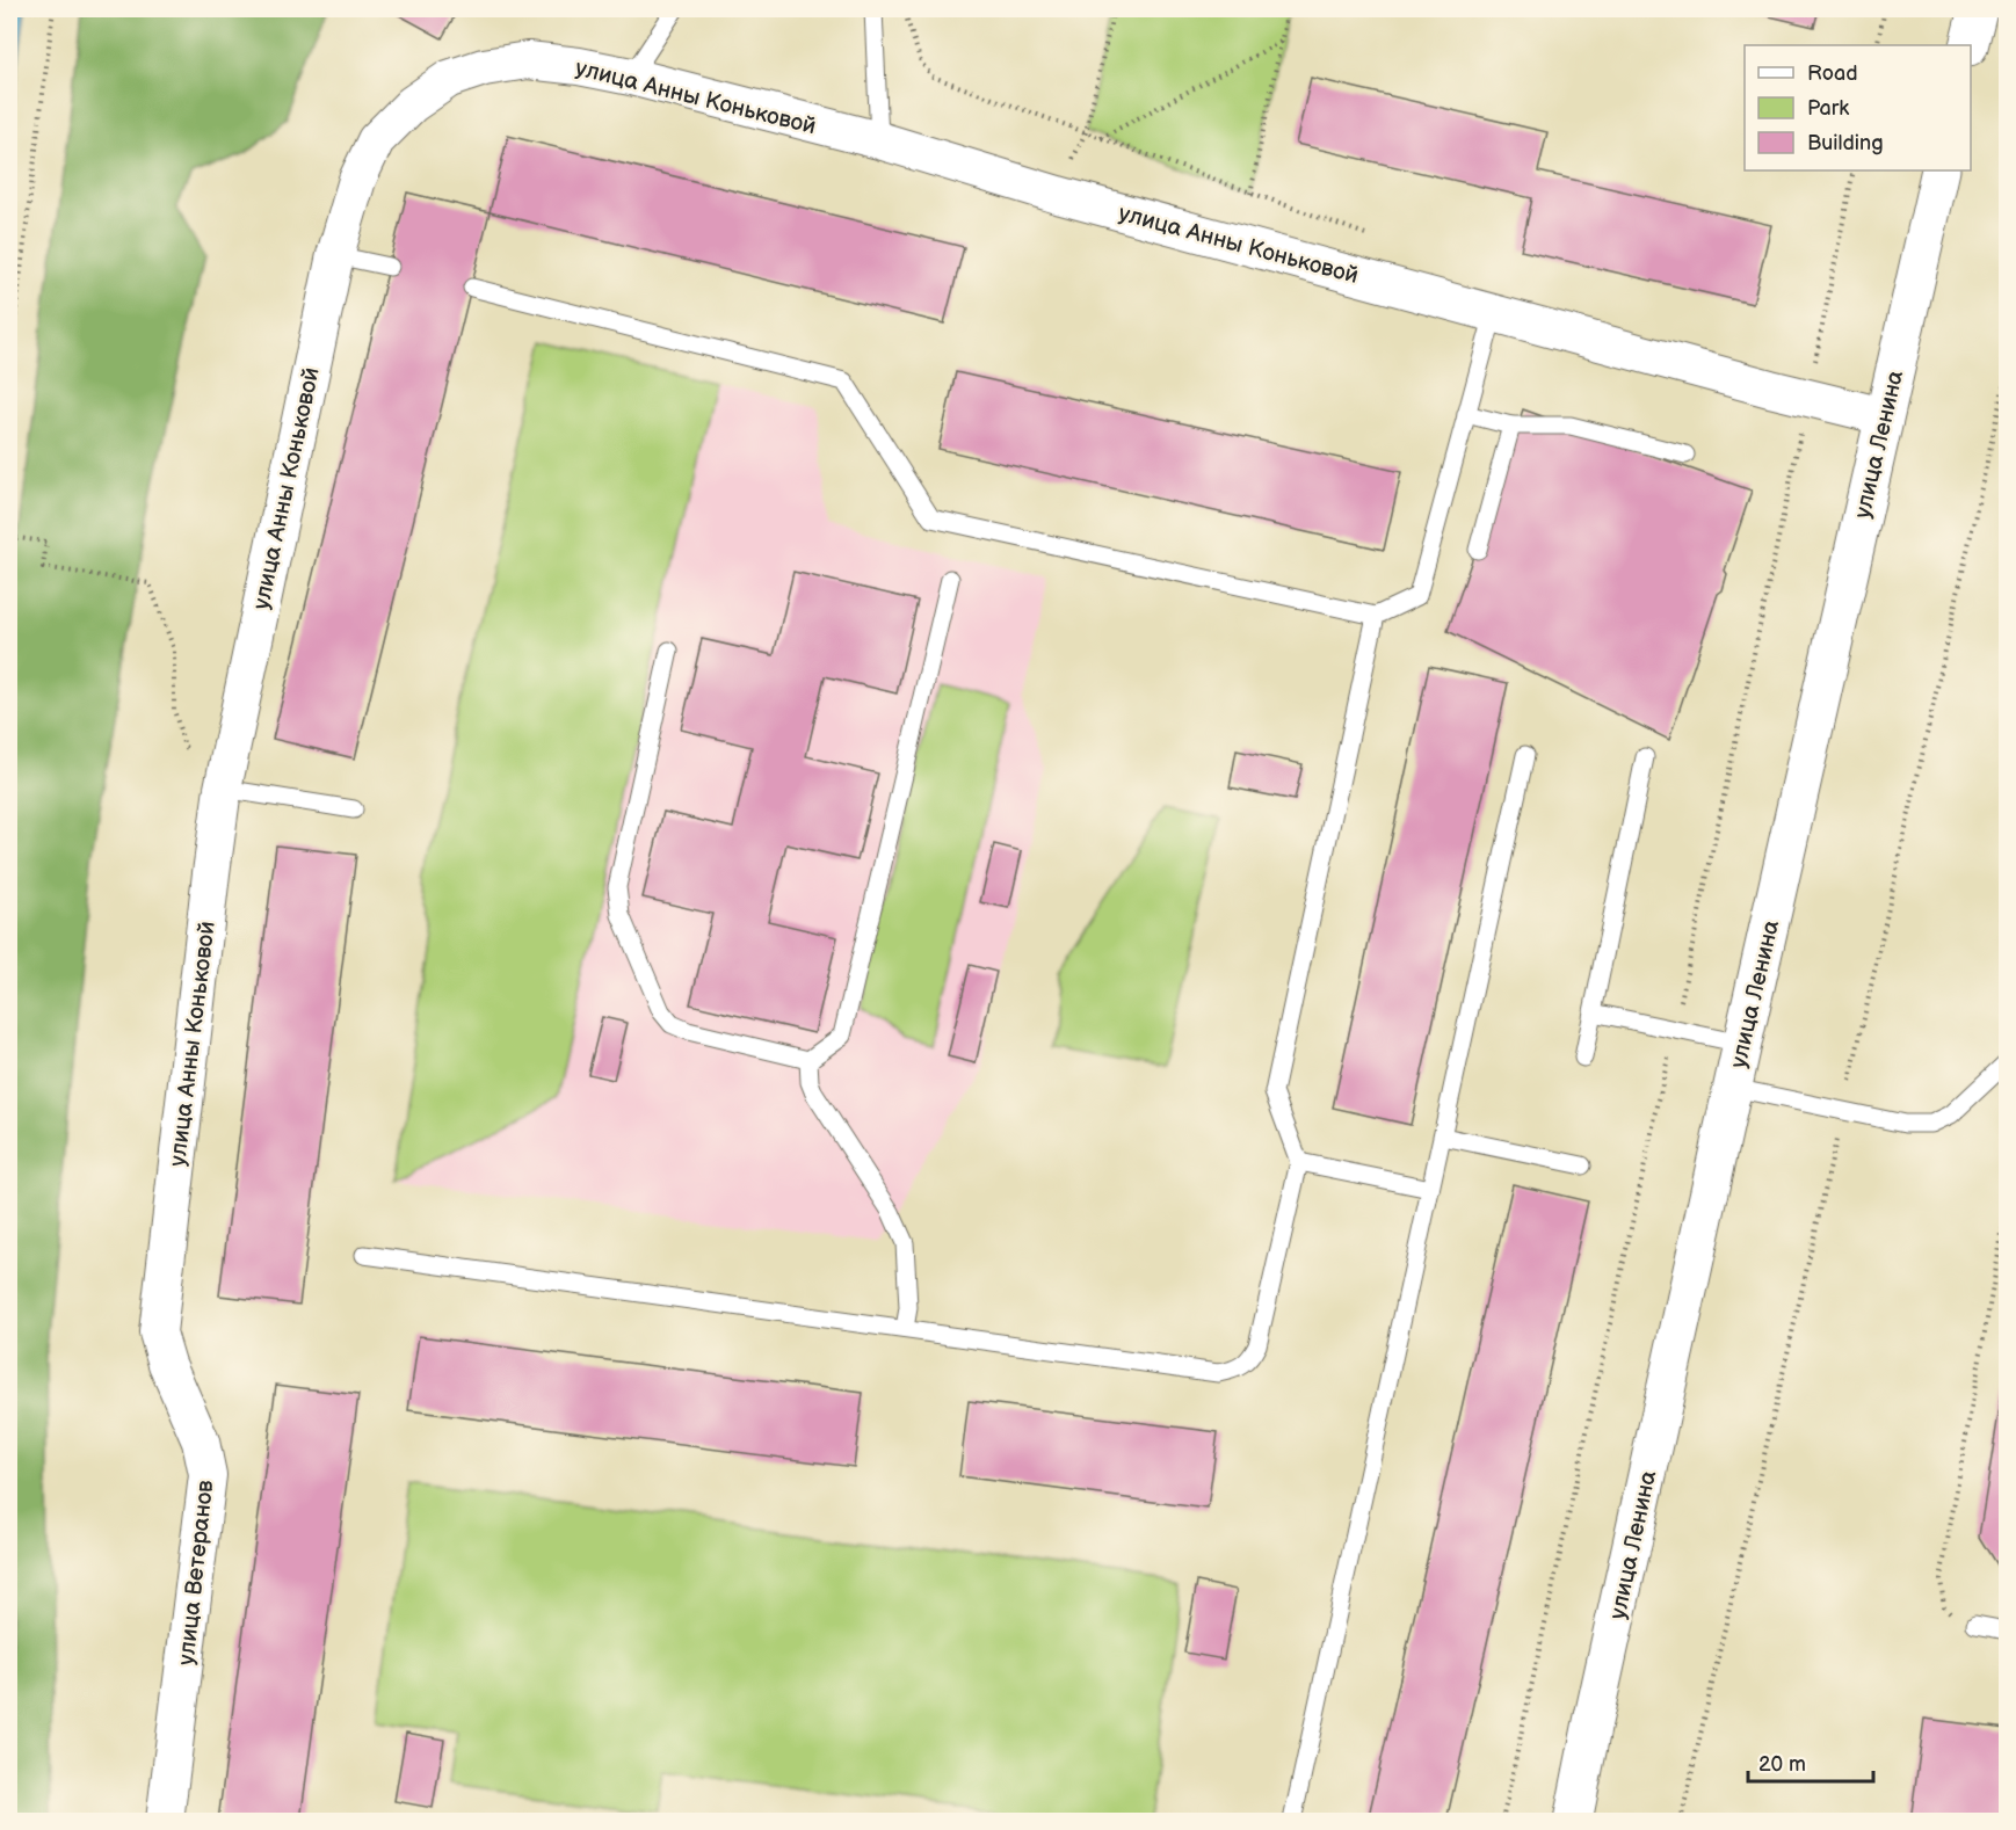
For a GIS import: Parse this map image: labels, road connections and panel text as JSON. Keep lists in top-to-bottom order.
{
  "streets": {
    "main road": ["улица Ленина"],
    "street": ["улица Анны Коньковой", "улица Ветеранов"]
  },
  "crossings": [
    ["улица Анны Коньковой", "улица Ленина"],
    ["улица Анны Коньковой", "улица Ветеранов"]
  ],
  "legend": ["Road", "Park", "Building"],
  "scale_bar": "20 m"
}
